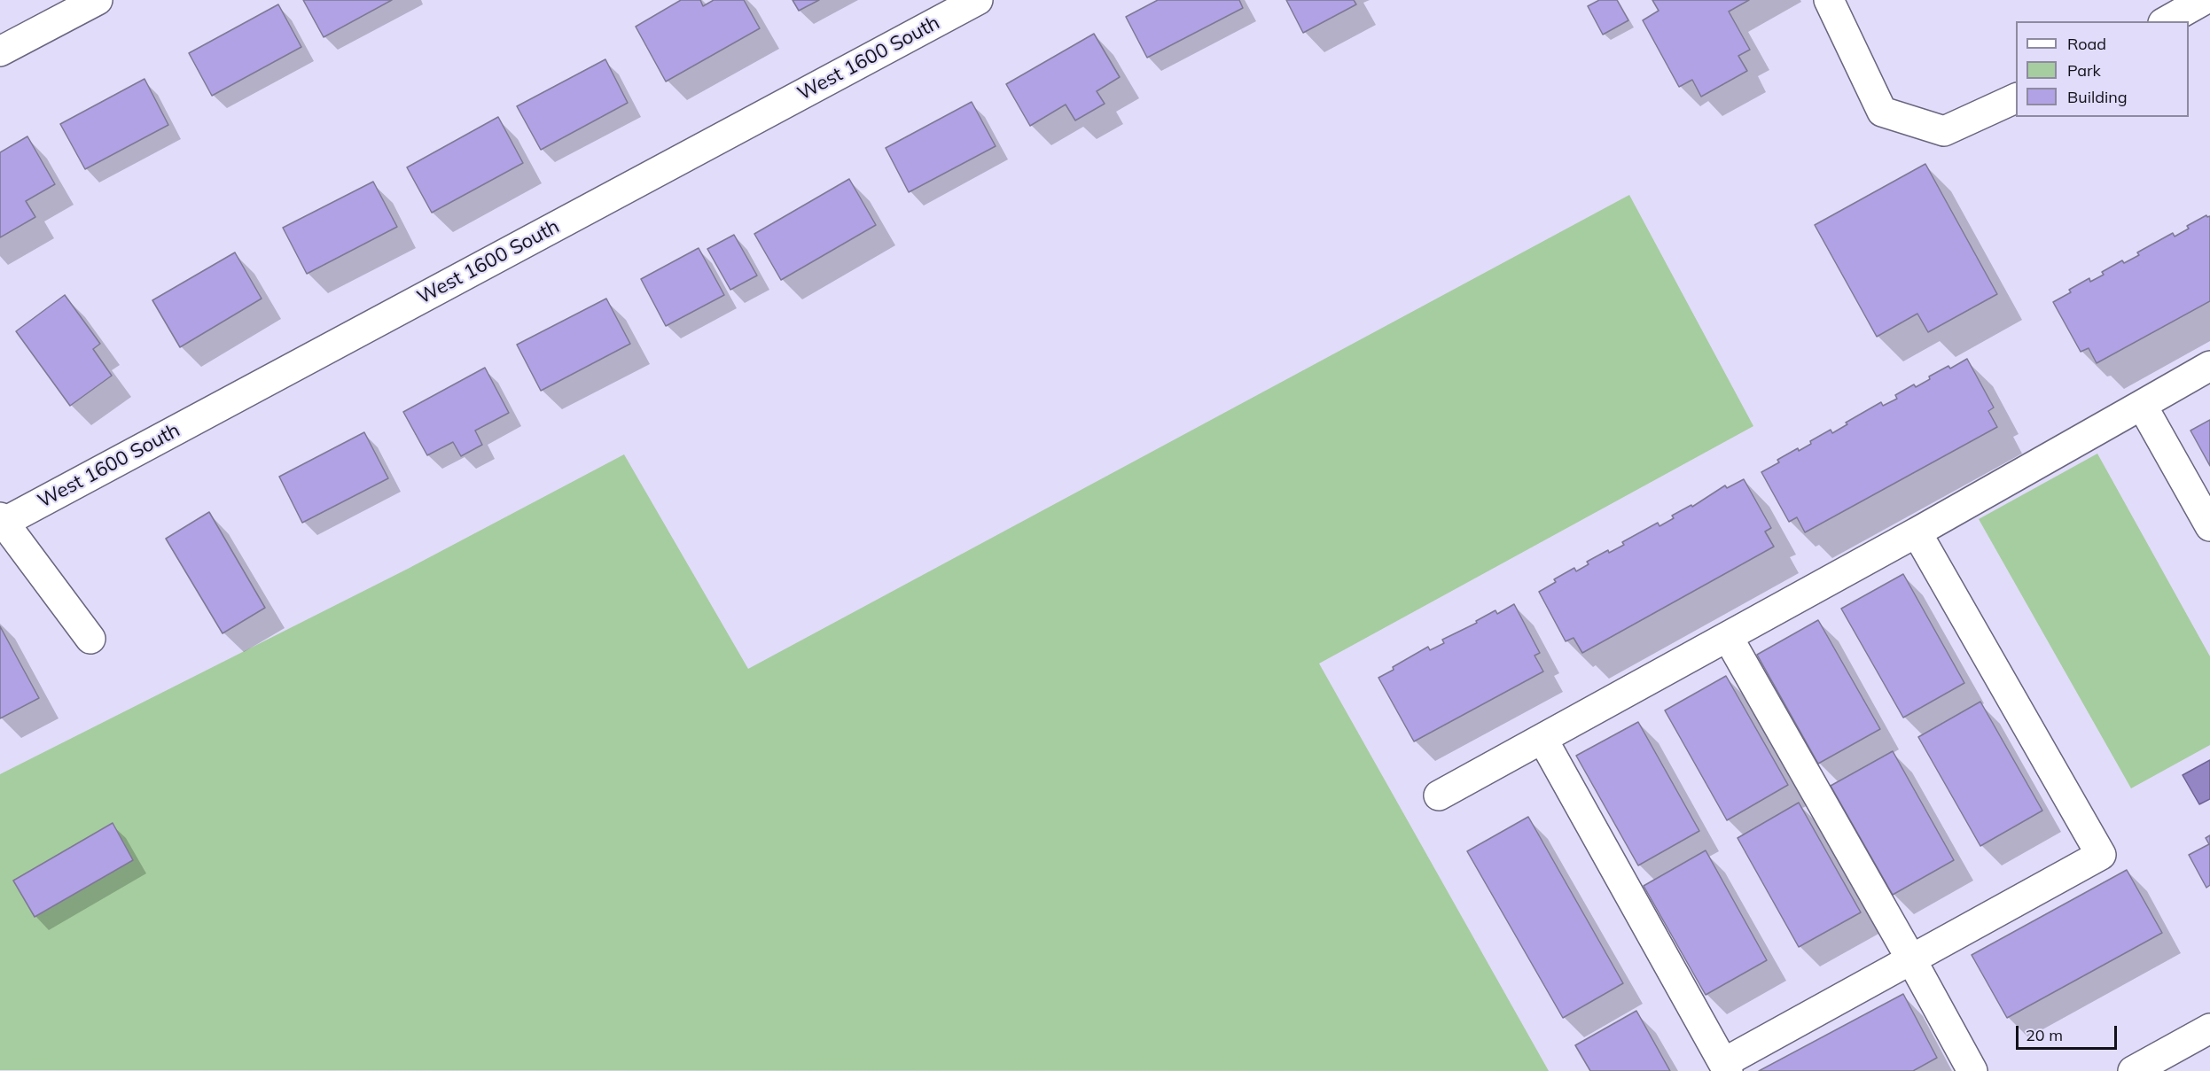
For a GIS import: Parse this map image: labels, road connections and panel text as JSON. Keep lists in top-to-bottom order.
{
  "streets": {
    "street": ["West 1600 South"]
  },
  "legend": ["Road", "Park", "Building"],
  "scale_bar": "20 m"
}
